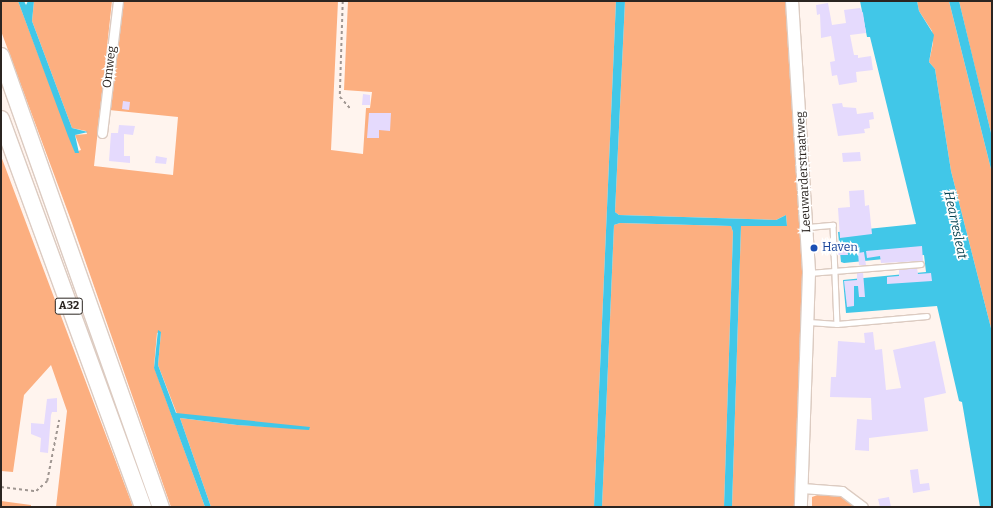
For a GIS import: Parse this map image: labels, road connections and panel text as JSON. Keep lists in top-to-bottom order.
{
  "streets": {
    "highway": ["A32"],
    "street": ["Omweg", "Leeuwarderstraatweg"]
  },
  "water": ["Hearresleat"],
  "places": ["Haven"]
}
